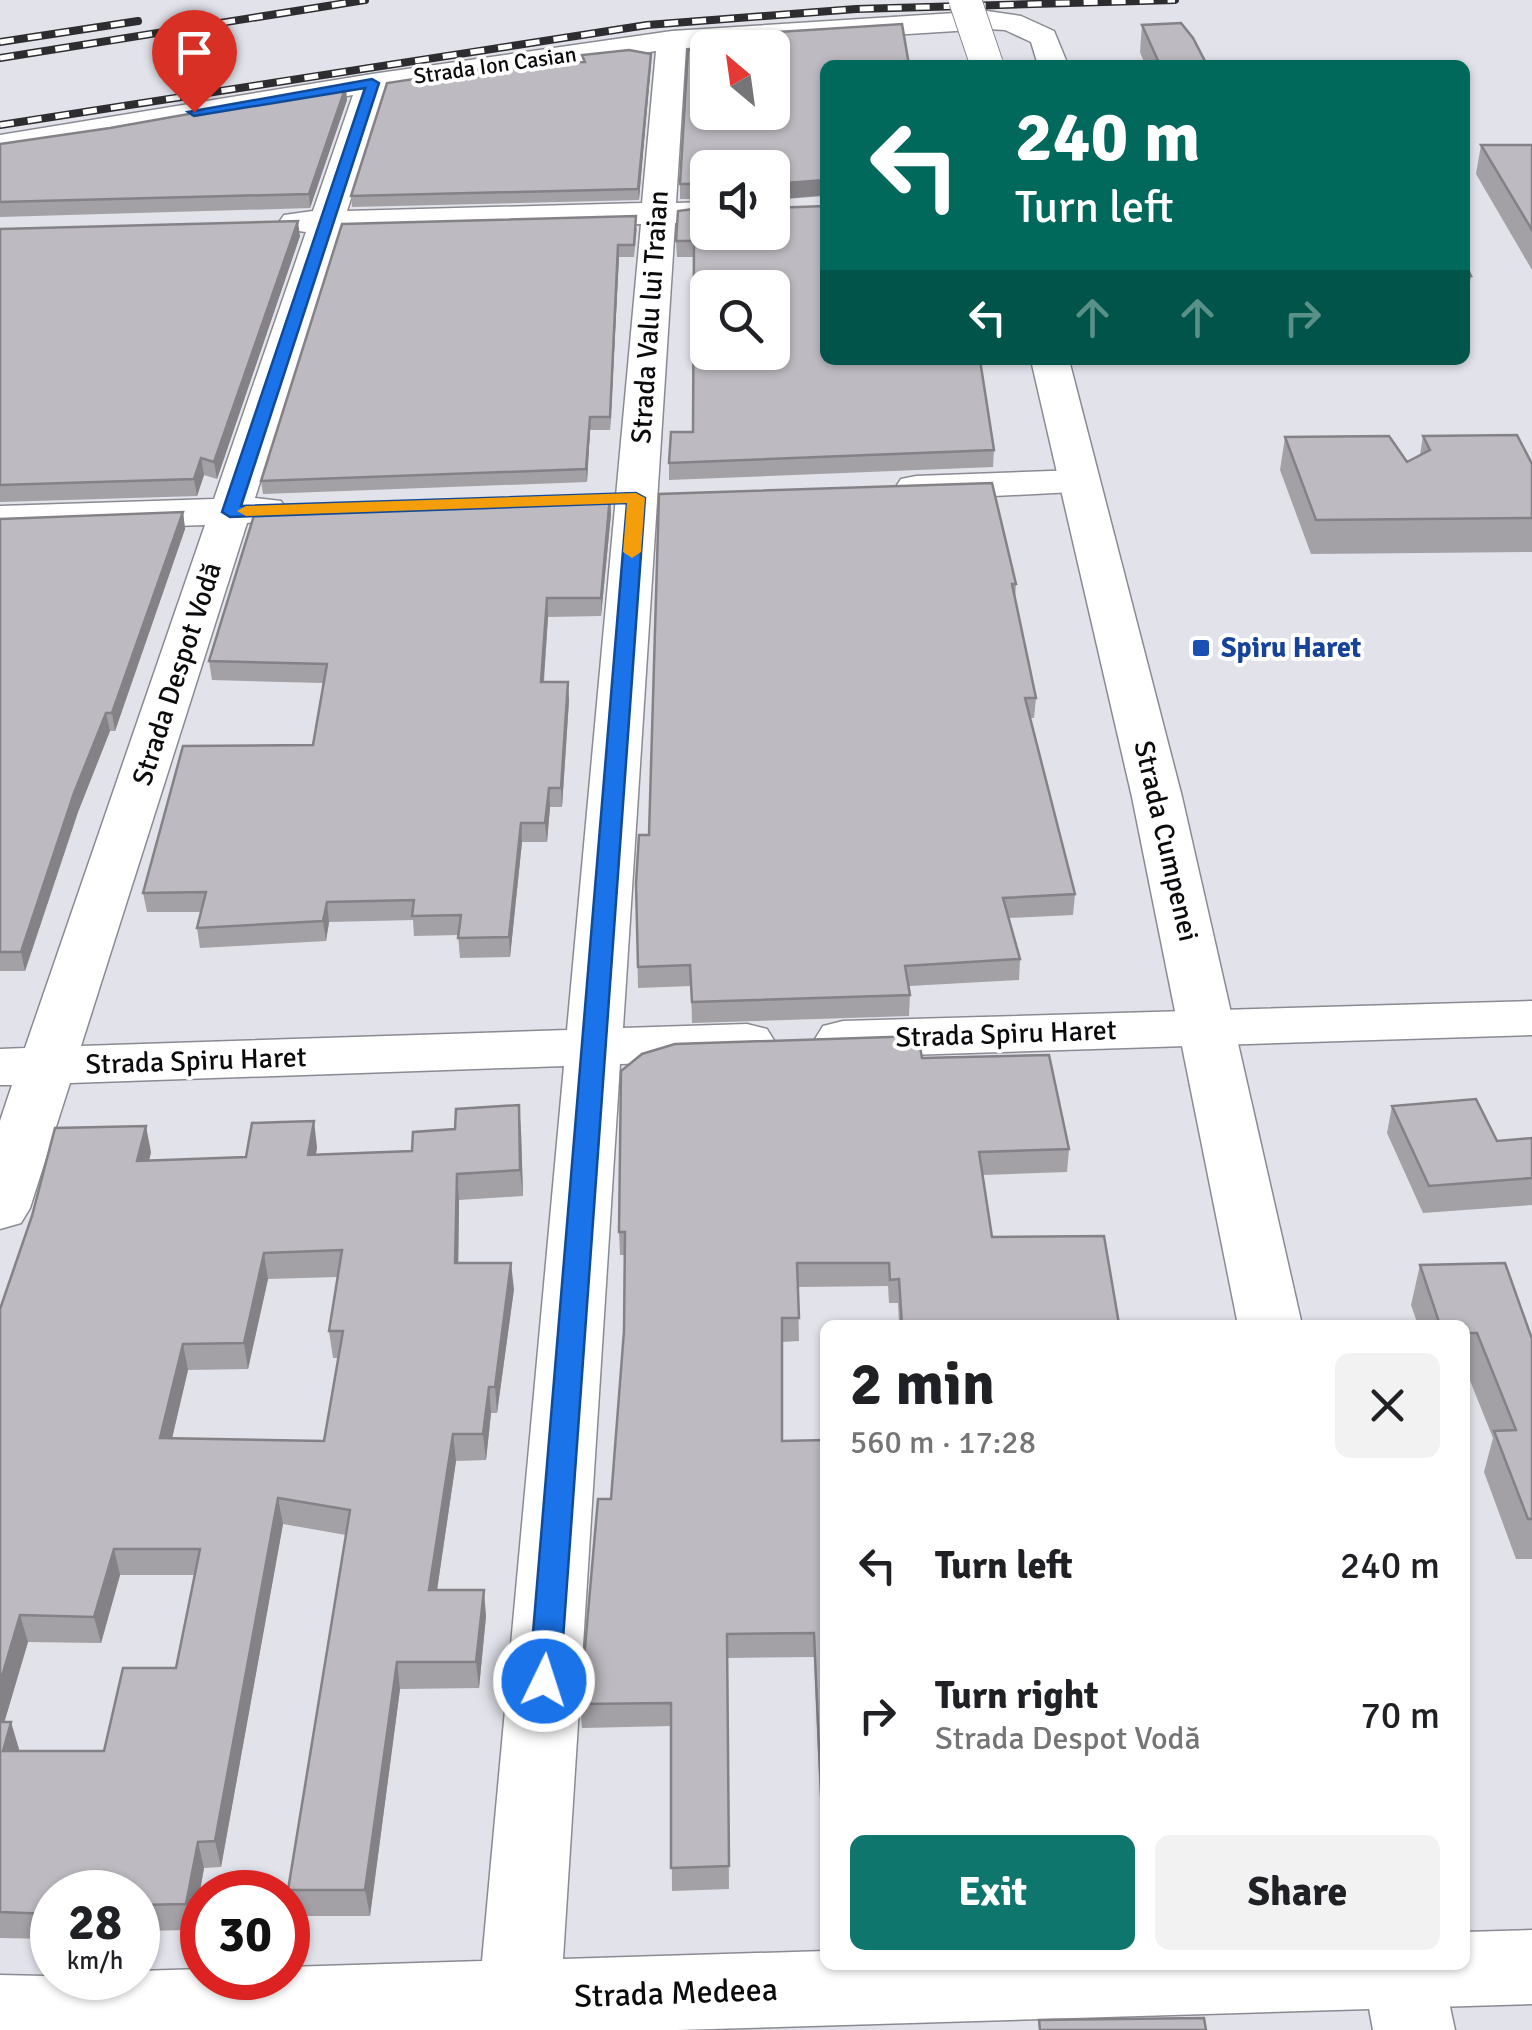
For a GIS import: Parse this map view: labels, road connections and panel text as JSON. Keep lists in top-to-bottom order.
{
  "streets": {
    "street": [
      "Strada Ion Casian",
      "Strada Valu lui Traian",
      "Strada Despot Vodă",
      "Strada Cumpenei",
      "Strada Spiru Haret",
      "Strada Medeea"
    ]
  },
  "crossings": [
    ["Strada Ion Casian", "Strada Valu lui Traian"],
    ["Strada Ion Casian", "Strada Despot Vodă"],
    ["Strada Valu lui Traian", "Strada Spiru Haret"],
    ["Strada Valu lui Traian", "Strada Medeea"],
    ["Strada Despot Vodă", "Strada Spiru Haret"],
    ["Strada Cumpenei", "Strada Spiru Haret"]
  ],
  "places": {
    "transit": ["Spiru Haret"]
  },
  "north": "top left",
  "page": {
    "turn": ["240 m", "Turn left"],
    "heading": ["2 min", "560 m · 17:28"],
    "list": [
      {
        "name": "Turn left",
        "value": "240 m"
      },
      {
        "name": "Turn right",
        "note": "Strada Despot Vodă",
        "value": "70 m"
      }
    ],
    "buttons": ["Exit", "Share"],
    "speed": "28 km/h",
    "limit": "30"
  }
}
